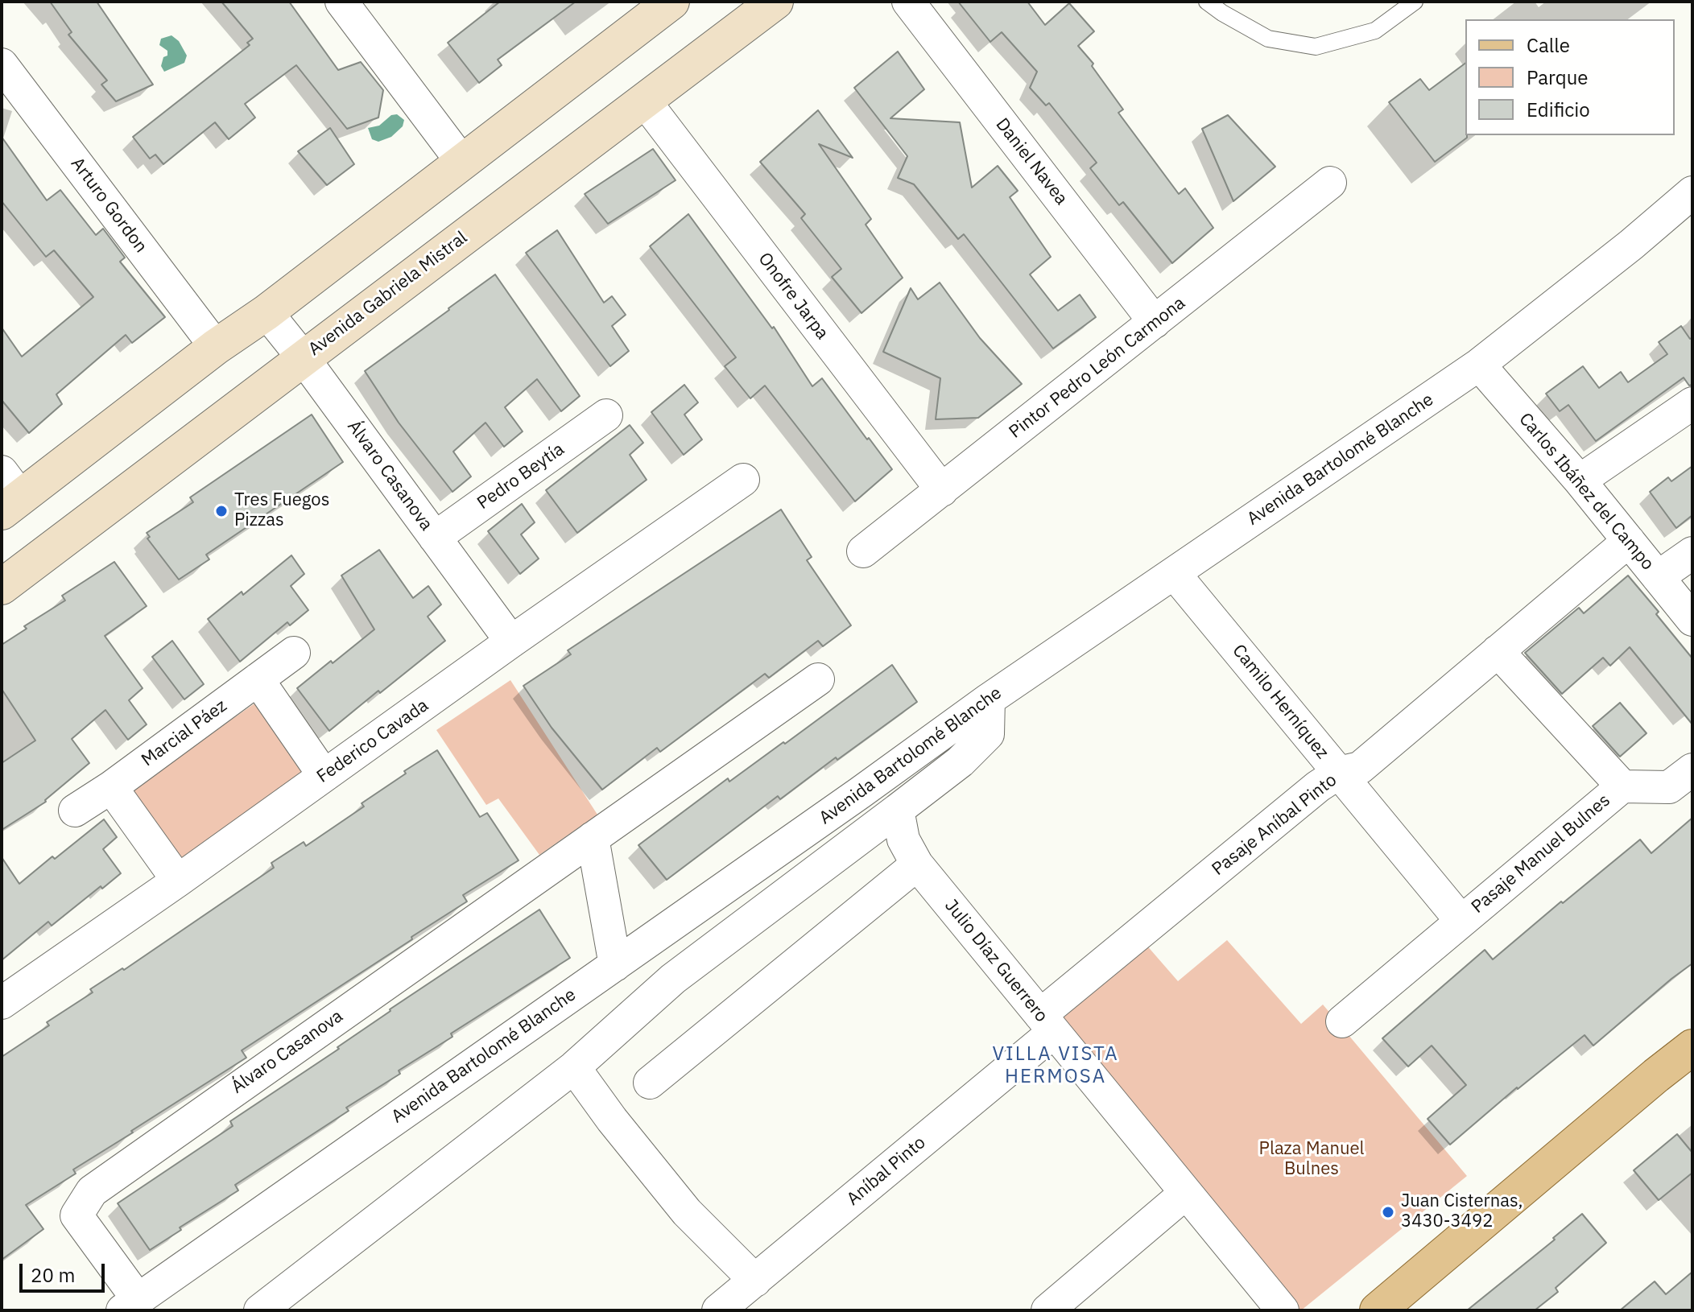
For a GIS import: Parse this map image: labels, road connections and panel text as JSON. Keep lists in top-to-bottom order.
{
  "streets": {
    "main road": ["Avenida Gabriela Mistral"],
    "street": [
      "Daniel Navea",
      "Arturo Gordon",
      "Onofre Jarpa",
      "Pintor Pedro León Carmona",
      "Avenida Bartolomé Blanche",
      "Álvaro Casanova",
      "Pedro Beytía",
      "Carlos Ibáñez del Campo",
      "Camilo Herníquez",
      "Marcial Páez",
      "Federico Cavada",
      "Pasaje Aníbal Pinto",
      "Pasaje Manuel Bulnes",
      "Julio Díaz Guerrero",
      "Aníbal Pinto"
    ]
  },
  "crossings": [
    ["Daniel Navea", "Pintor Pedro León Carmona"],
    ["Avenida Gabriela Mistral", "Onofre Jarpa"],
    ["Avenida Gabriela Mistral", "Álvaro Casanova"],
    ["Onofre Jarpa", "Pintor Pedro León Carmona"],
    ["Avenida Bartolomé Blanche", "Álvaro Casanova"],
    ["Avenida Bartolomé Blanche", "Carlos Ibáñez del Campo"],
    ["Avenida Bartolomé Blanche", "Camilo Herníquez"],
    ["Avenida Bartolomé Blanche", "Julio Díaz Guerrero"],
    ["Álvaro Casanova", "Pedro Beytía"],
    ["Álvaro Casanova", "Federico Cavada"],
    ["Carlos Ibáñez del Campo", "Pasaje Aníbal Pinto"],
    ["Camilo Herníquez", "Pasaje Aníbal Pinto"],
    ["Camilo Herníquez", "Pasaje Manuel Bulnes"],
    ["Pasaje Aníbal Pinto", "Julio Díaz Guerrero"],
    ["Pasaje Aníbal Pinto", "Aníbal Pinto"],
    ["Julio Díaz Guerrero", "Aníbal Pinto"]
  ],
  "districts": ["VILLA VISTA HERMOSA"],
  "parks": ["Plaza Manuel Bulnes"],
  "places": ["Tres Fuegos Pizzas", "Juan Cisternas, 3430-3492"],
  "legend": ["Calle", "Parque", "Edificio"],
  "scale_bar": "20 m"
}
